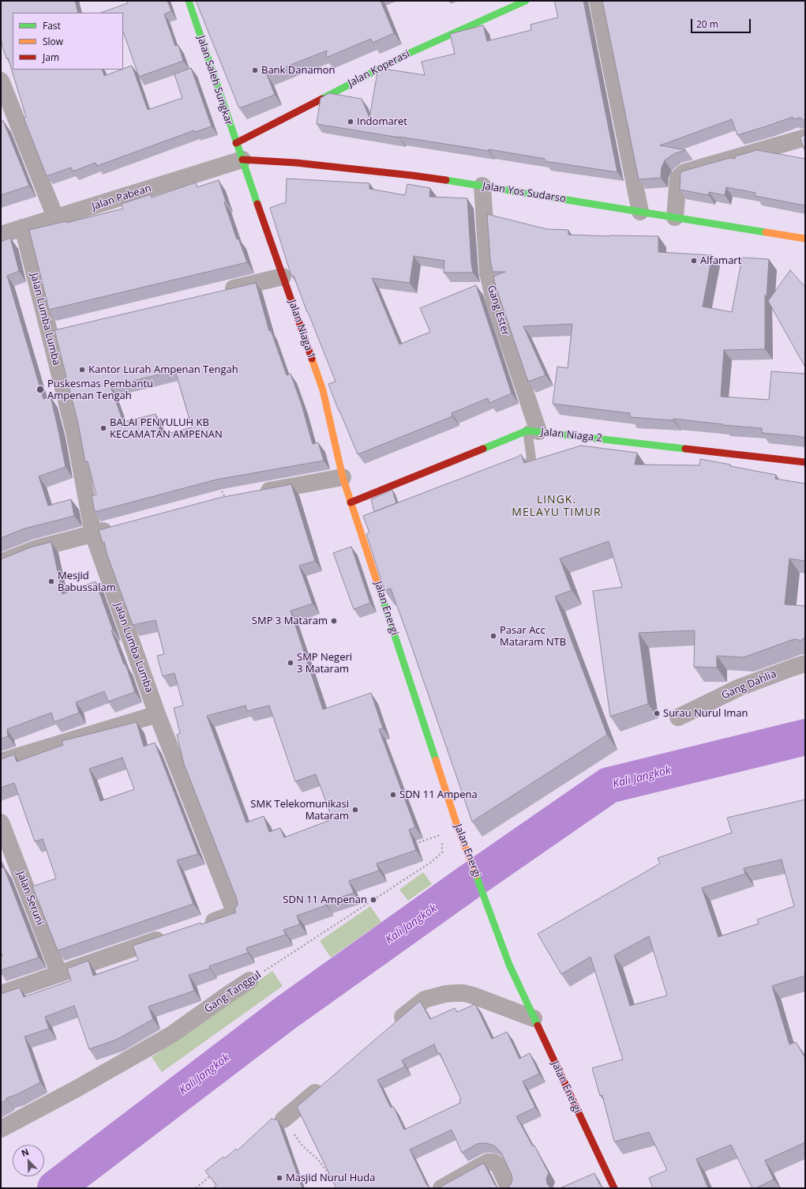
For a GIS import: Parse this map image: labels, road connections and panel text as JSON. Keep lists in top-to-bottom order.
{
  "streets": {
    "main road": [
      "Jalan Koperasi",
      "Jalan Saleh Sungkar",
      "Jalan Yos Sudarso",
      "Jalan Niaga 1",
      "Jalan Niaga 2",
      "Jalan Energi"
    ],
    "street": [
      "Jalan Pabean",
      "Gang Ester",
      "Jalan Lumba Lumba",
      "Gang Dahlia",
      "Jalan Seruni",
      "Gang Tanggul"
    ]
  },
  "crossings": [
    ["Jalan Koperasi", "Jalan Saleh Sungkar"],
    ["Jalan Saleh Sungkar", "Jalan Yos Sudarso"],
    ["Jalan Saleh Sungkar", "Jalan Pabean"],
    ["Jalan Saleh Sungkar", "Jalan Niaga 1"],
    ["Jalan Yos Sudarso", "Jalan Pabean"],
    ["Jalan Yos Sudarso", "Gang Ester"],
    ["Jalan Yos Sudarso", "Jalan Niaga 1"],
    ["Jalan Pabean", "Jalan Lumba Lumba"],
    ["Jalan Pabean", "Jalan Niaga 1"],
    ["Gang Ester", "Jalan Niaga 2"],
    ["Jalan Niaga 1", "Jalan Niaga 2"],
    ["Jalan Niaga 1", "Jalan Energi"],
    ["Jalan Niaga 2", "Jalan Energi"]
  ],
  "districts": ["LINGK. MELAYU TIMUR"],
  "water": ["Kali Jangkok"],
  "places": [
    "Bank Danamon",
    "Indomaret",
    "Alfamart",
    "Kantor Lurah Ampenan Tengah",
    "Puskesmas Pembantu Ampenan Tengah",
    "BALAI PENYULUH KB KECAMATAN AMPENAN",
    "Mesjid Babussalam",
    "SMP 3 Mataram",
    "Pasar Acc Mataram NTB",
    "SMP Negeri 3 Mataram",
    "Surau Nurul Iman",
    "SDN 11 Ampena",
    "SMK Telekomunikasi Mataram",
    "SDN 11 Ampenan",
    "Masjid Nurul Huda"
  ],
  "legend": ["Fast", "Slow", "Jam"],
  "scale_bar": "20 m",
  "north": "top left"
}
